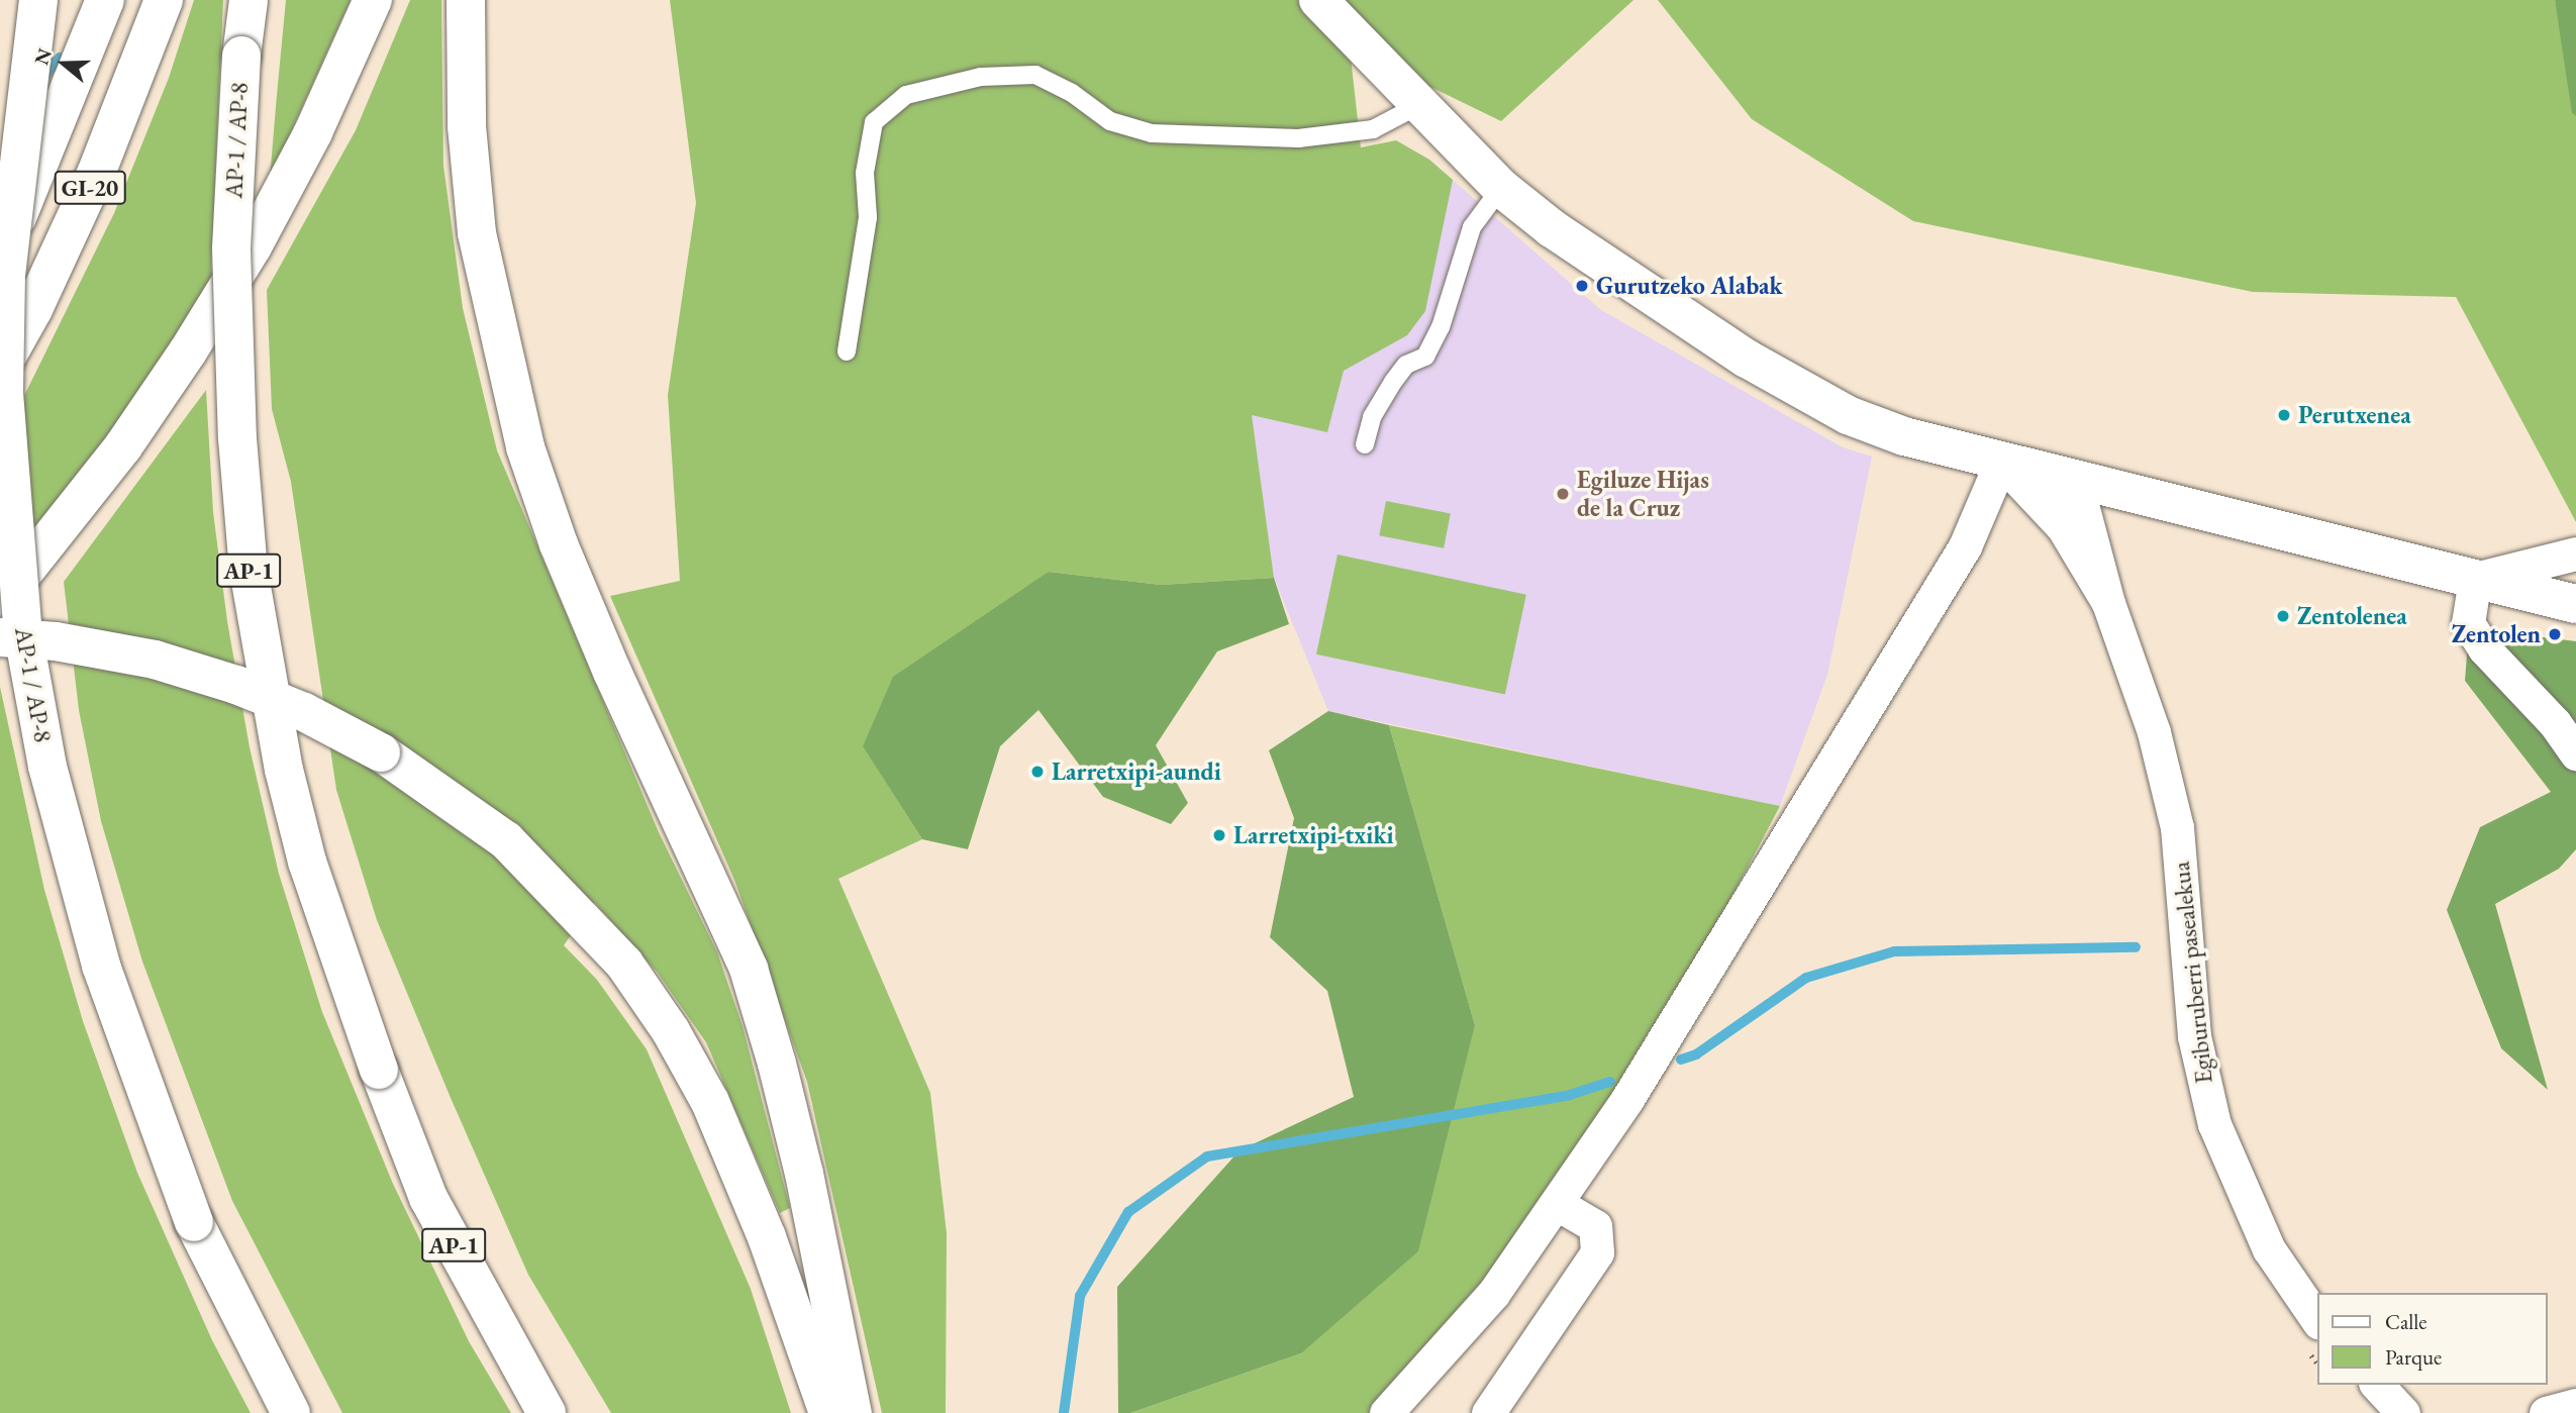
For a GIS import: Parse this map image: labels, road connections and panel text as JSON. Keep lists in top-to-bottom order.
{
  "streets": {
    "main road": ["AP-1 / AP-8", "GI-20", "AP-1"],
    "street": ["Egiburuberri pasealekua"]
  },
  "crossings": [
    ["AP-1 / AP-8", "GI-20"]
  ],
  "places": [
    "Gurutzeko Alabak",
    "Perutxenea",
    "Egiluze Hijas de la Cruz",
    "Zentolenea",
    "Zentolen",
    "Larretxipi-aundi",
    "Larretxipi-txiki"
  ],
  "legend": ["Calle", "Parque"],
  "north": "left"
}
